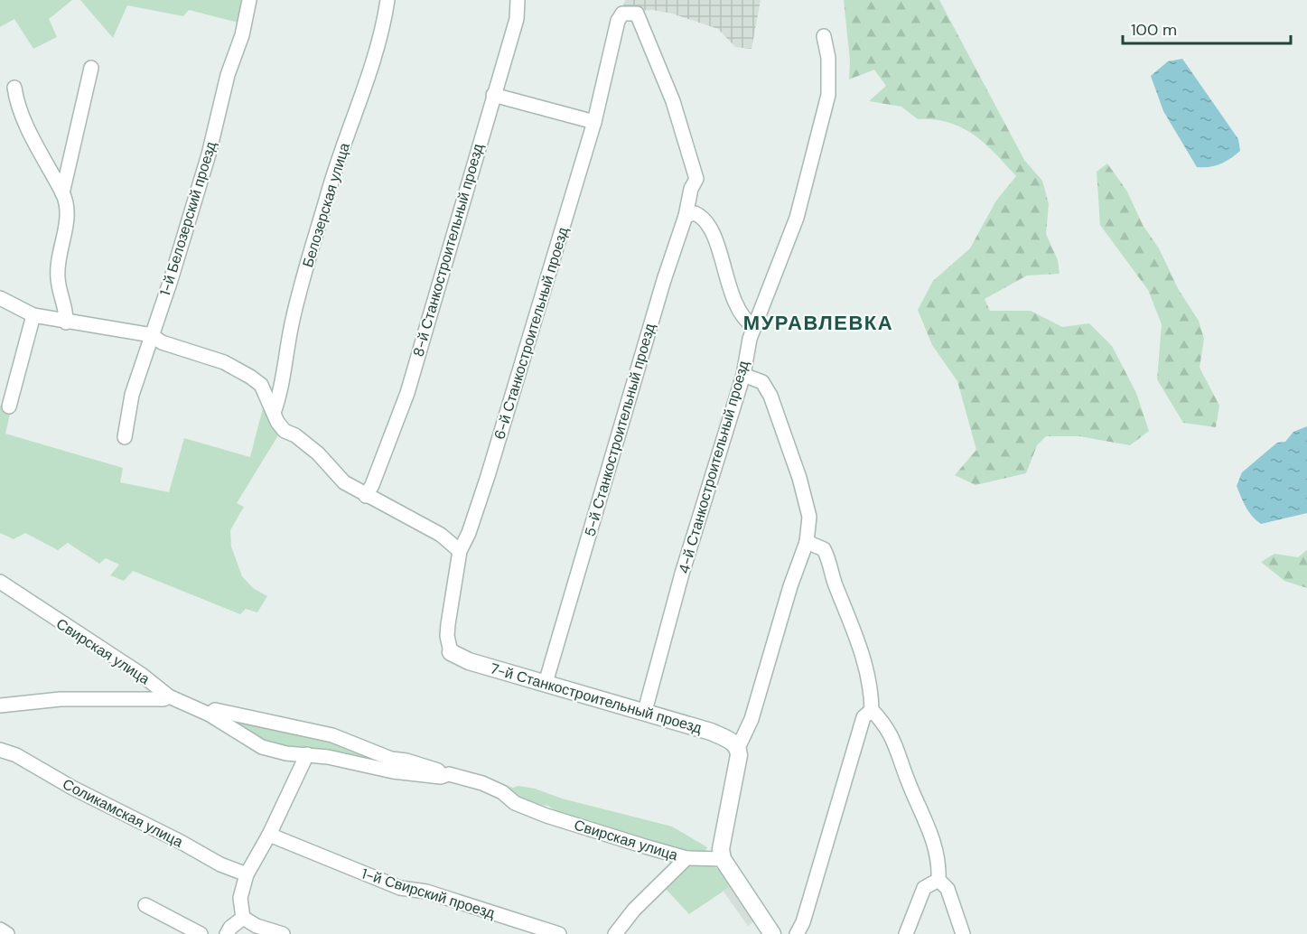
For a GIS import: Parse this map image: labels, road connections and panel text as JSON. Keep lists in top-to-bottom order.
{
  "streets": {
    "street": [
      "Белозерская улица",
      "1-й Белозерский проезд",
      "8-й Станкостроительный проезд",
      "6-й Станкостроительный проезд",
      "5-й Станкостроительный проезд",
      "4-й Станкостроительный проезд",
      "Свирская улица",
      "7-й Станкостроительный проезд",
      "Соликамская улица",
      "1-й Свирский проезд"
    ]
  },
  "crossings": [
    ["6-й Станкостроительный проезд", "5-й Станкостроительный проезд"],
    ["6-й Станкостроительный проезд", "7-й Станкостроительный проезд"],
    ["5-й Станкостроительный проезд", "7-й Станкостроительный проезд"],
    ["4-й Станкостроительный проезд", "7-й Станкостроительный проезд"]
  ],
  "districts": ["МУРАВЛЕВКА"],
  "scale_bar": "100 m"
}
